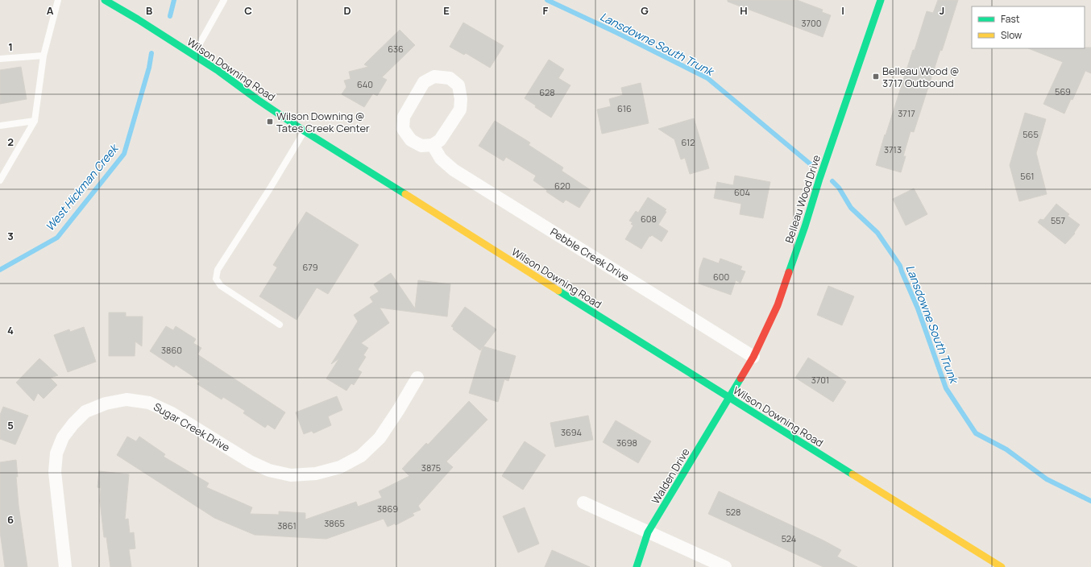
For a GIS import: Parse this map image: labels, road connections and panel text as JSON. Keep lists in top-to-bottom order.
{
  "streets": {
    "street": [
      "Wilson Downing Road",
      "Belleau Wood Drive",
      "Pebble Creek Drive",
      "Sugar Creek Drive",
      "Walden Drive"
    ]
  },
  "crossings": [
    ["Wilson Downing Road", "Belleau Wood Drive"],
    ["Wilson Downing Road", "Walden Drive"],
    ["Belleau Wood Drive", "Pebble Creek Drive"],
    ["Belleau Wood Drive", "Walden Drive"]
  ],
  "water": ["Lansdowne South Trunk", "West Hickman Creek"],
  "places": {
    "transit": ["Belleau Wood @ 3717 Outbound", "Wilson Downing @ Tates Creek Center"]
  },
  "house_numbers": [
    "3700",
    "636",
    "640",
    "569",
    "628",
    "616",
    "3717",
    "565",
    "612",
    "3713",
    "561",
    "620",
    "604",
    "608",
    "557",
    "679",
    "600",
    "3860",
    "3701",
    "3694",
    "3698",
    "3875",
    "3869",
    "528",
    "3865",
    "3861",
    "524"
  ],
  "legend": ["Fast", "Slow"],
  "grid": {
    "columns": [
      "A",
      "B",
      "C",
      "D",
      "E",
      "F",
      "G",
      "H",
      "I",
      "J"
    ],
    "rows": [
      "1",
      "2",
      "3",
      "4",
      "5",
      "6"
    ]
  }
}
